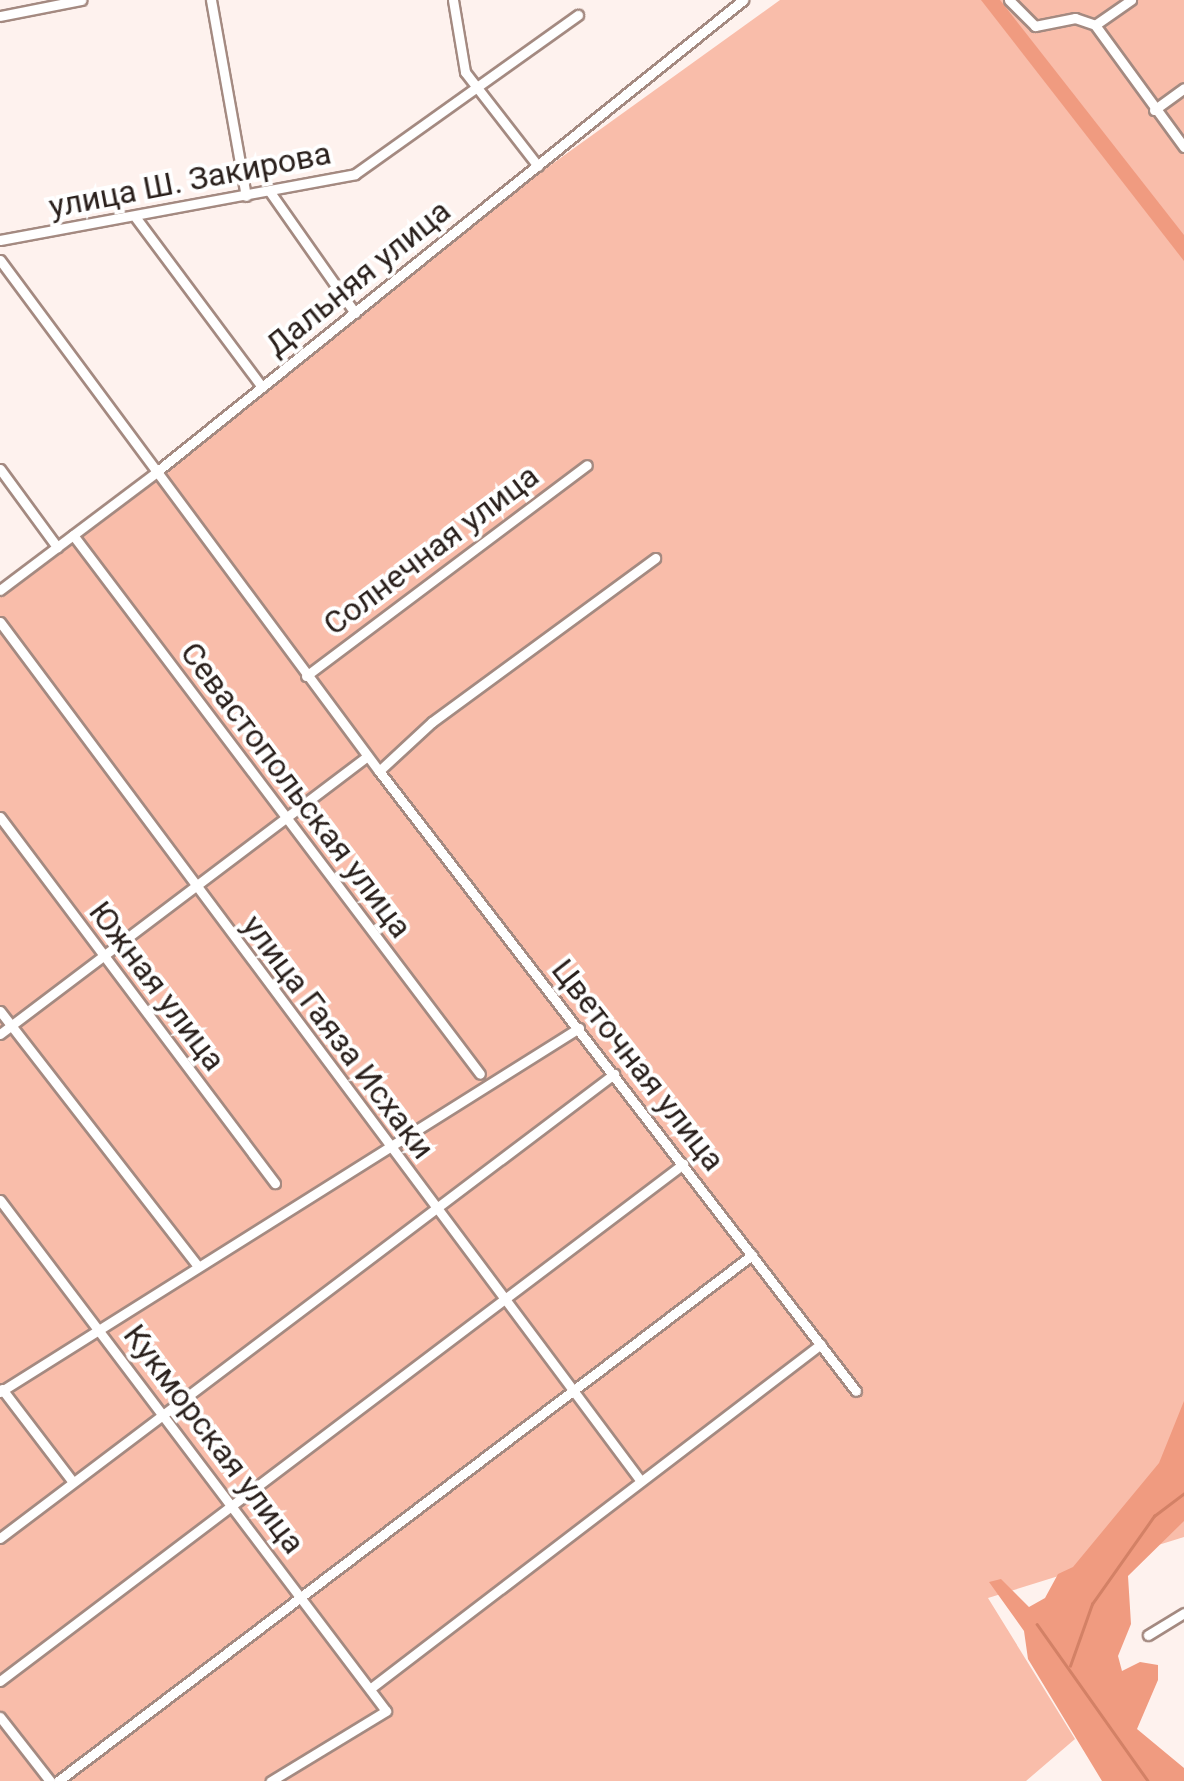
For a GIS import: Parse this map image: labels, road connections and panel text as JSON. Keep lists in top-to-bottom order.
{
  "streets": {
    "street": [
      "улица Ш. Закирова",
      "Дальняя улица",
      "Солнечная улица",
      "Севастопольская улица",
      "Южная улица",
      "улица Гаяза Исхаки",
      "Цветочная улица",
      "Кукморская улица"
    ]
  },
  "crossings": [
    ["Дальняя улица", "Севастопольская улица"],
    ["Дальняя улица", "Цветочная улица"],
    ["Солнечная улица", "Цветочная улица"]
  ]
}
